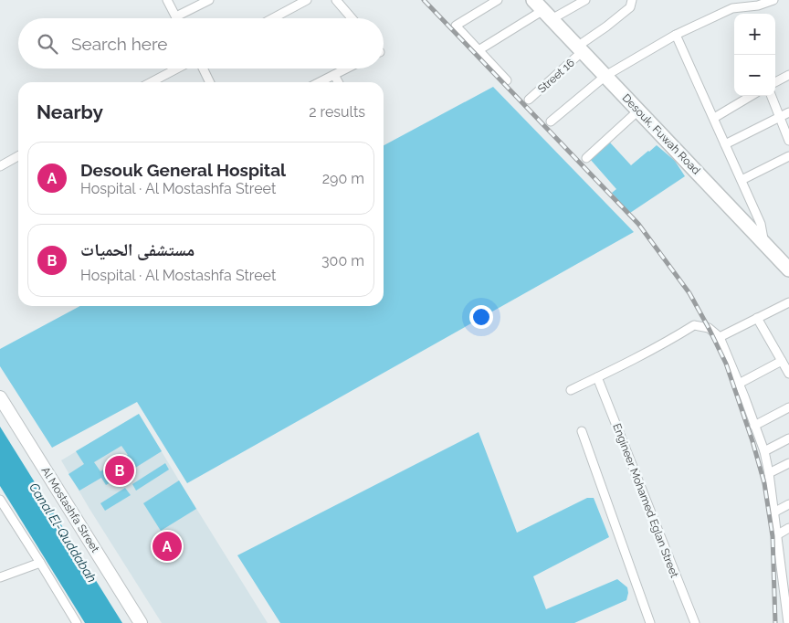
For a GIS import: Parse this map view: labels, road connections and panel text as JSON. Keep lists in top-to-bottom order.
{
  "streets": {
    "main road": ["Desouk, Fuwah Road", "Al Mostashfa Street"],
    "street": ["Street 16", "Engineer Mohamed Eglan Street"]
  },
  "crossings": [
    ["Street 16", "Desouk, Fuwah Road"]
  ],
  "water": ["Canal El-Quddabah"],
  "page": {
    "map_buttons": ["+", "−"],
    "search": "Search here",
    "heading": ["Nearby", "2 results"],
    "list": [
      {
        "mark": "A",
        "name": "Desouk General Hospital",
        "note": "Hospital · Al Mostashfa Street",
        "value": "290 m"
      },
      {
        "mark": "B",
        "name": "مستشفى الحميات",
        "note": "Hospital · Al Mostashfa Street",
        "value": "300 m"
      }
    ],
    "pins": ["B", "A"]
  }
}
